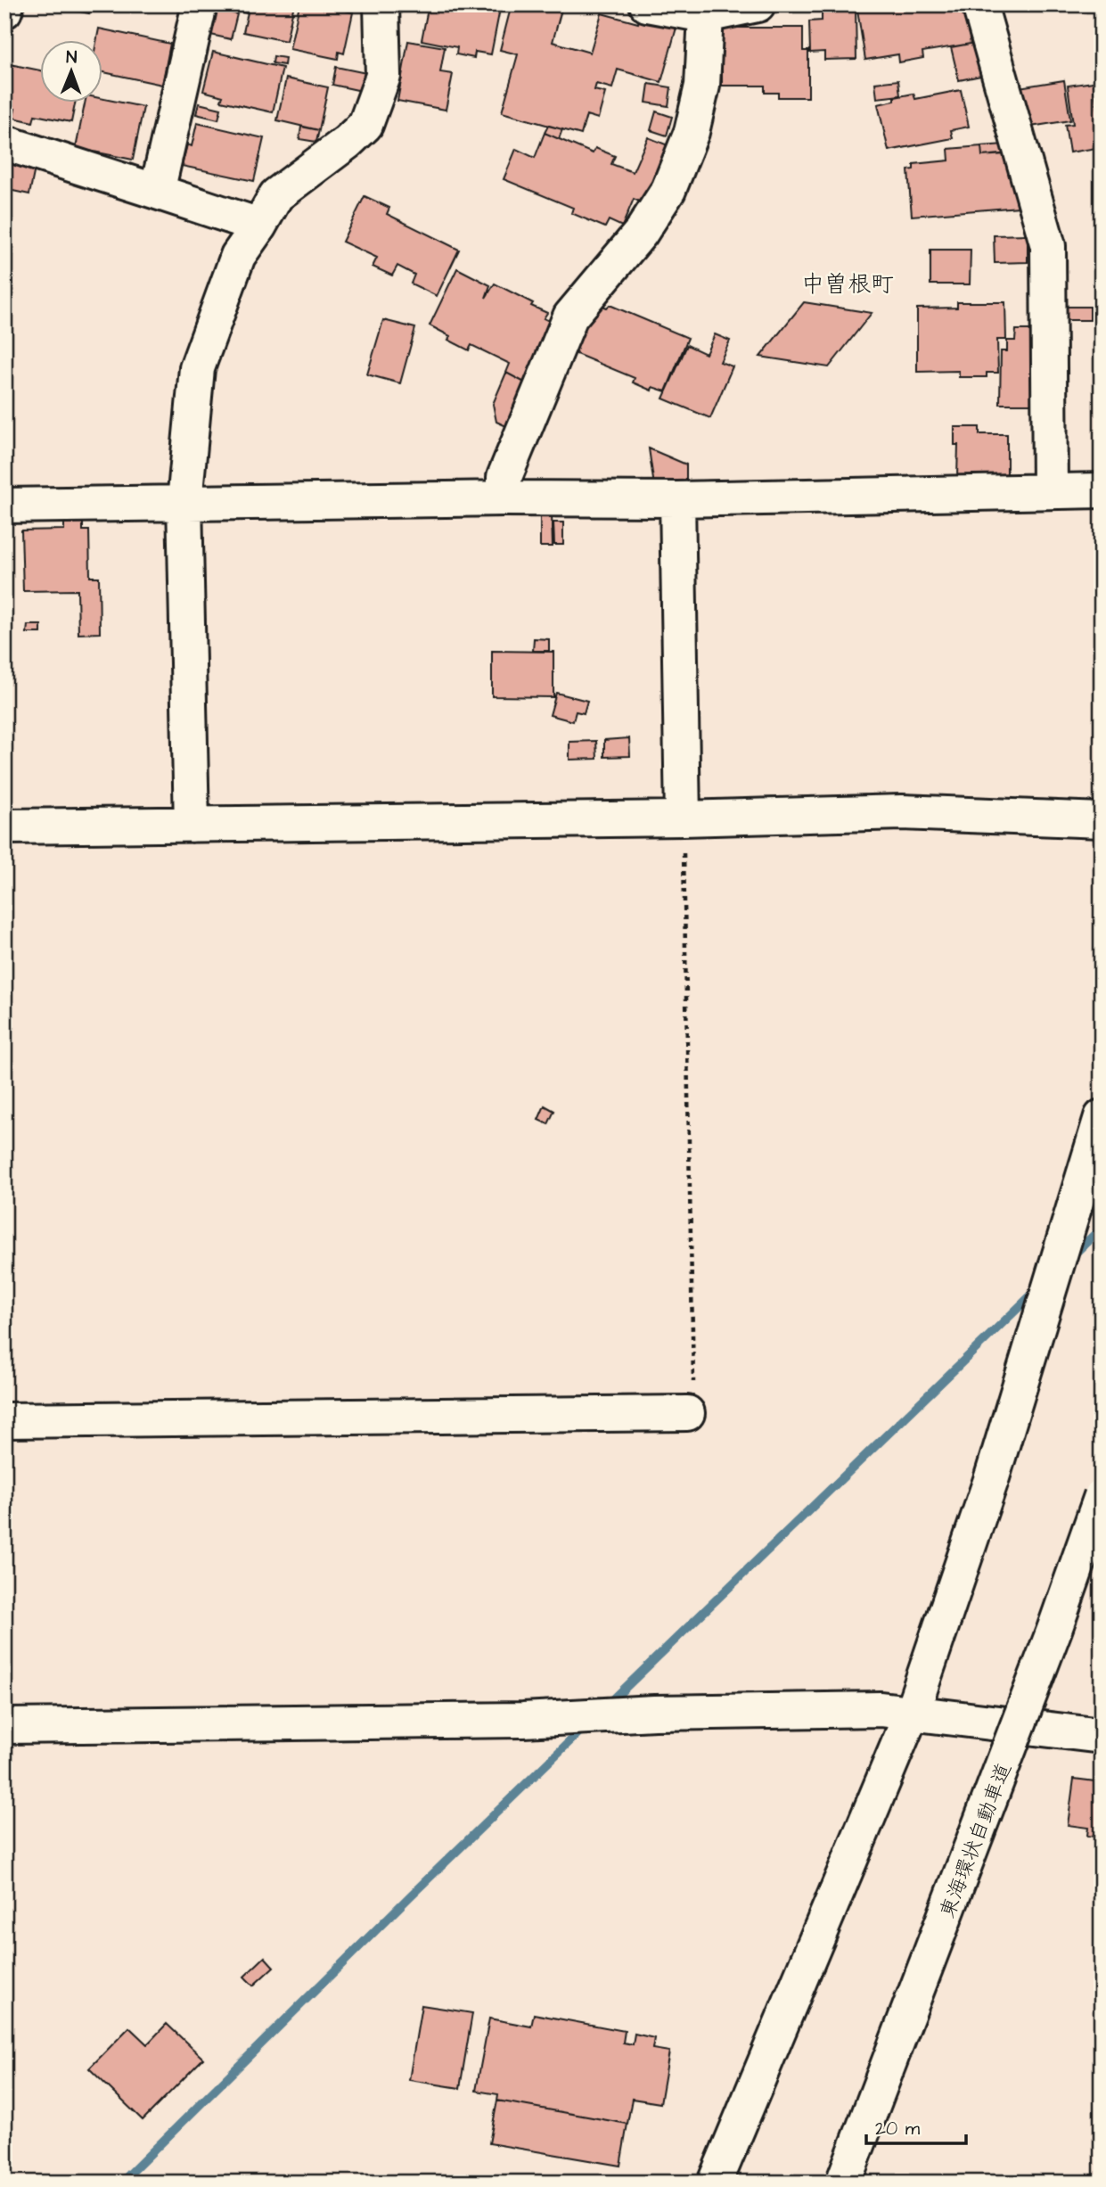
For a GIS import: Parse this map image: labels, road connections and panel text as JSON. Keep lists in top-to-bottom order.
{
  "streets": {
    "main road": ["東海環状自動車道"]
  },
  "districts": ["中曽根町"],
  "scale_bar": "20 m",
  "north": "top"
}
